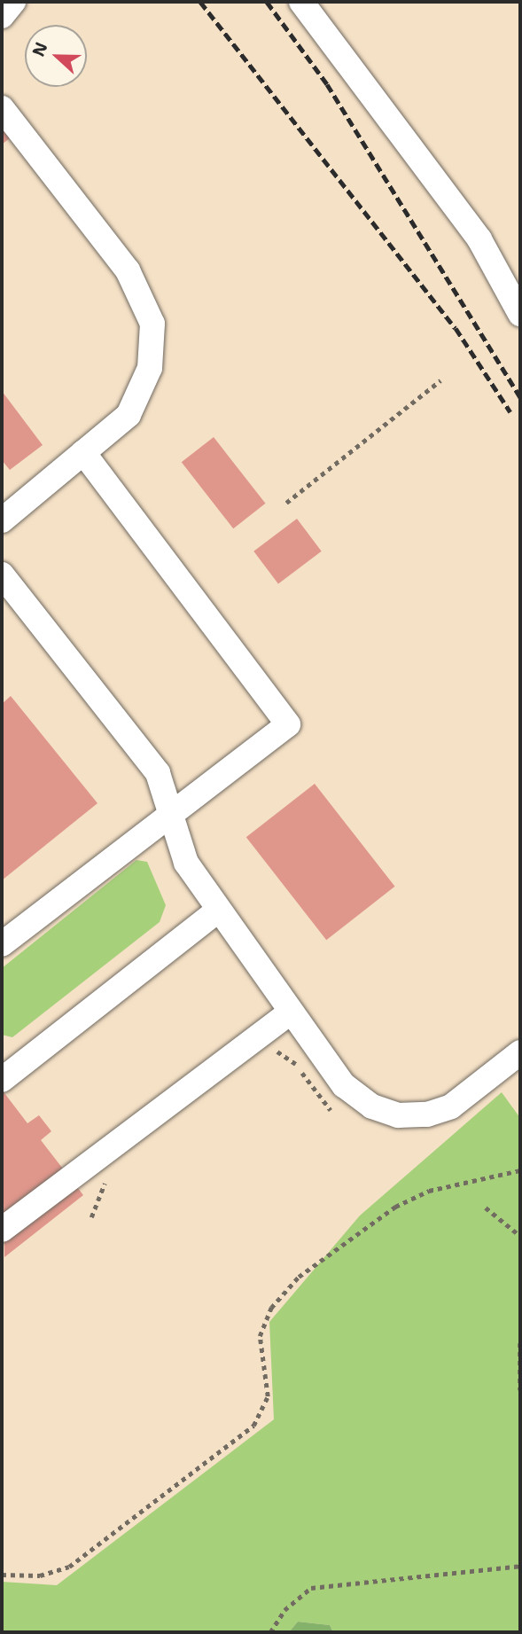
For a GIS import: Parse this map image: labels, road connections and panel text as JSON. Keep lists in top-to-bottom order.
{
  "north": "left"
}
